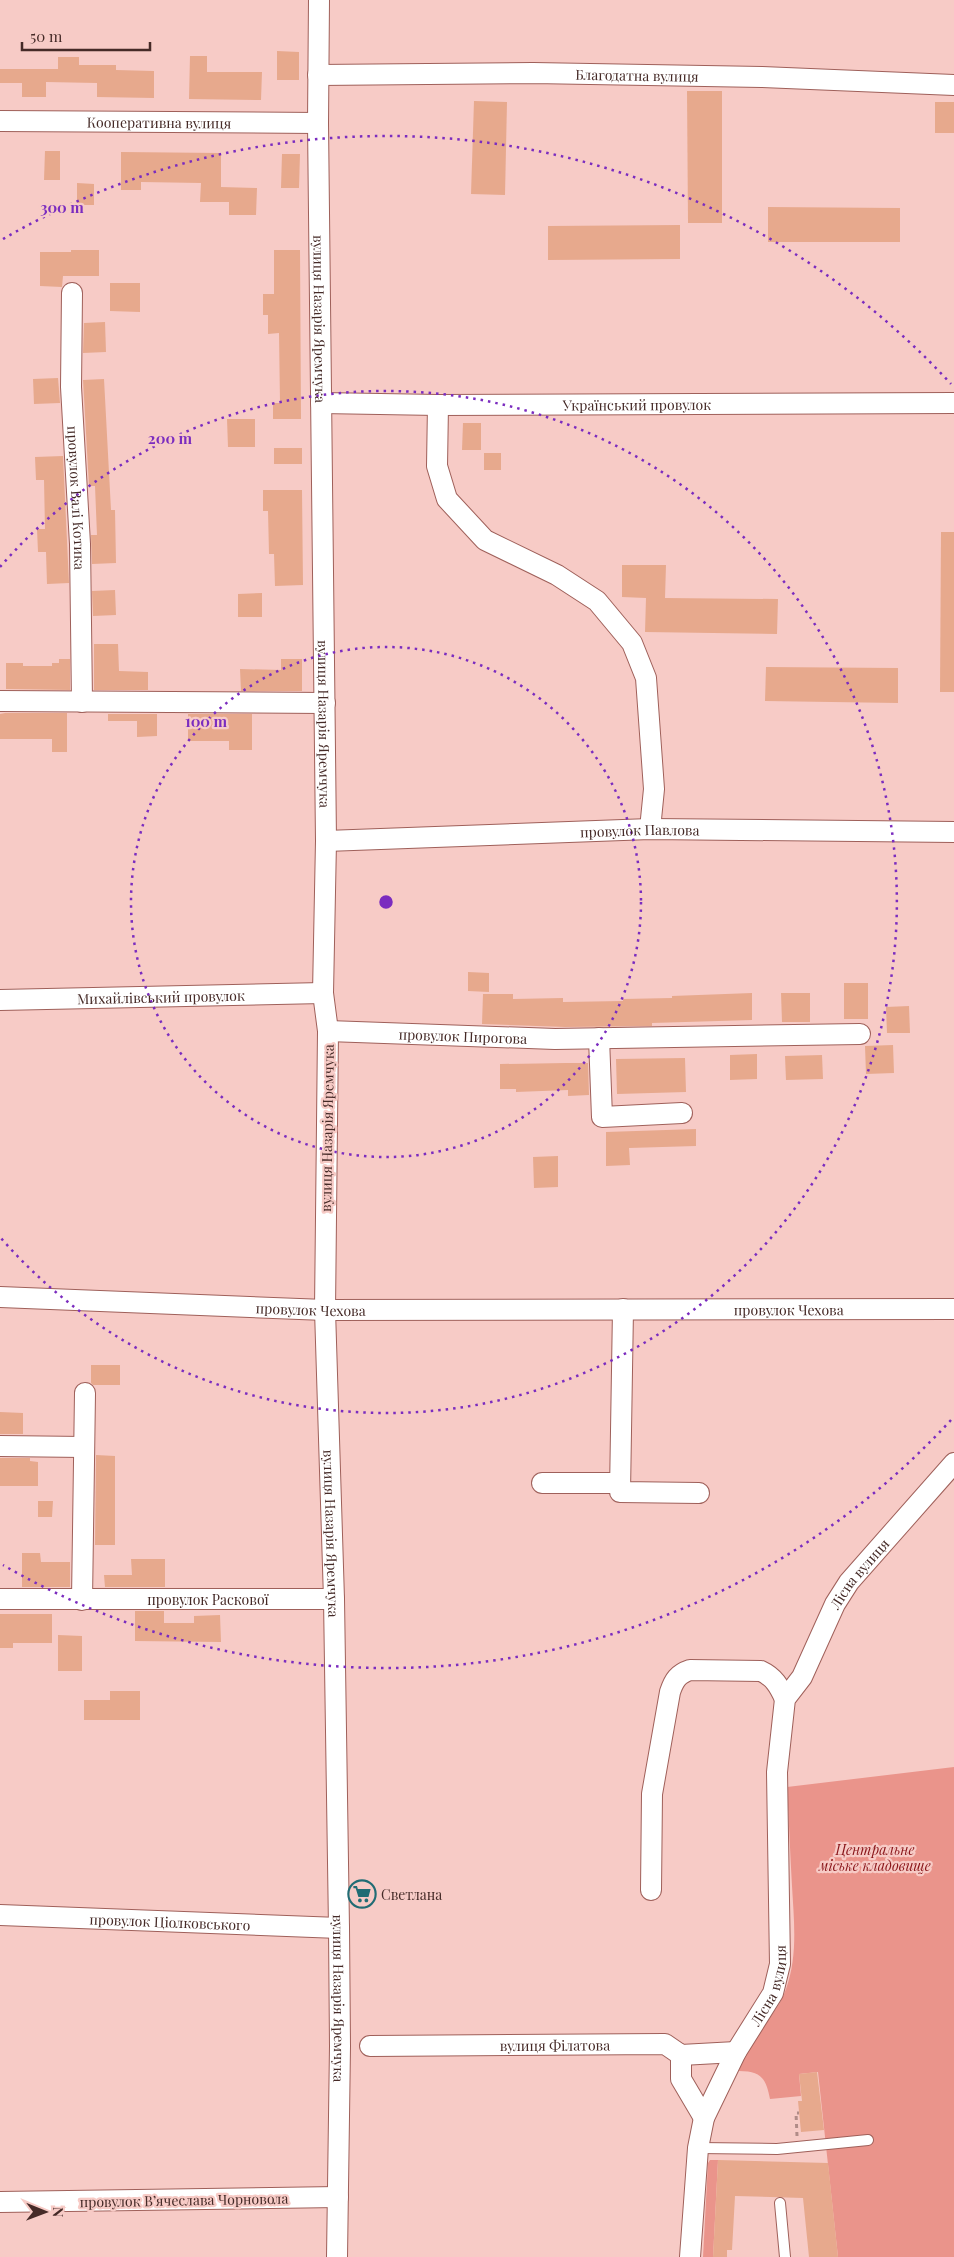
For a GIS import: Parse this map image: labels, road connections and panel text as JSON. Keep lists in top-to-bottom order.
{
  "streets": {
    "street": [
      "Благодатна вулиця",
      "Кооперативна вулиця",
      "вулиця Назарія Яремчука",
      "Український провулок",
      "провулок Валі Котика",
      "провулок Павлова",
      "Михайлівський провулок",
      "провулок Пирогова",
      "провулок Чехова",
      "Лісна вулиця",
      "провулок Раскової",
      "провулок Ціолковського",
      "вулиця Філатова",
      "провулок Вʼячеслава Чорновола"
    ]
  },
  "crossings": [
    ["Благодатна вулиця", "вулиця Назарія Яремчука"],
    ["Кооперативна вулиця", "вулиця Назарія Яремчука"],
    ["вулиця Назарія Яремчука", "Український провулок"],
    ["вулиця Назарія Яремчука", "провулок Павлова"],
    ["вулиця Назарія Яремчука", "Михайлівський провулок"],
    ["вулиця Назарія Яремчука", "провулок Пирогова"],
    ["вулиця Назарія Яремчука", "провулок Чехова"],
    ["вулиця Назарія Яремчука", "провулок Раскової"],
    ["вулиця Назарія Яремчука", "провулок Ціолковського"],
    ["вулиця Назарія Яремчука", "провулок Вʼячеслава Чорновола"]
  ],
  "parks": ["Центральне міське кладовище"],
  "places": {
    "supermarket": ["Светлана"]
  },
  "scale_bar": "50 m",
  "north": "right",
  "rings": ["300 m", "200 m", "100 m"]
}
